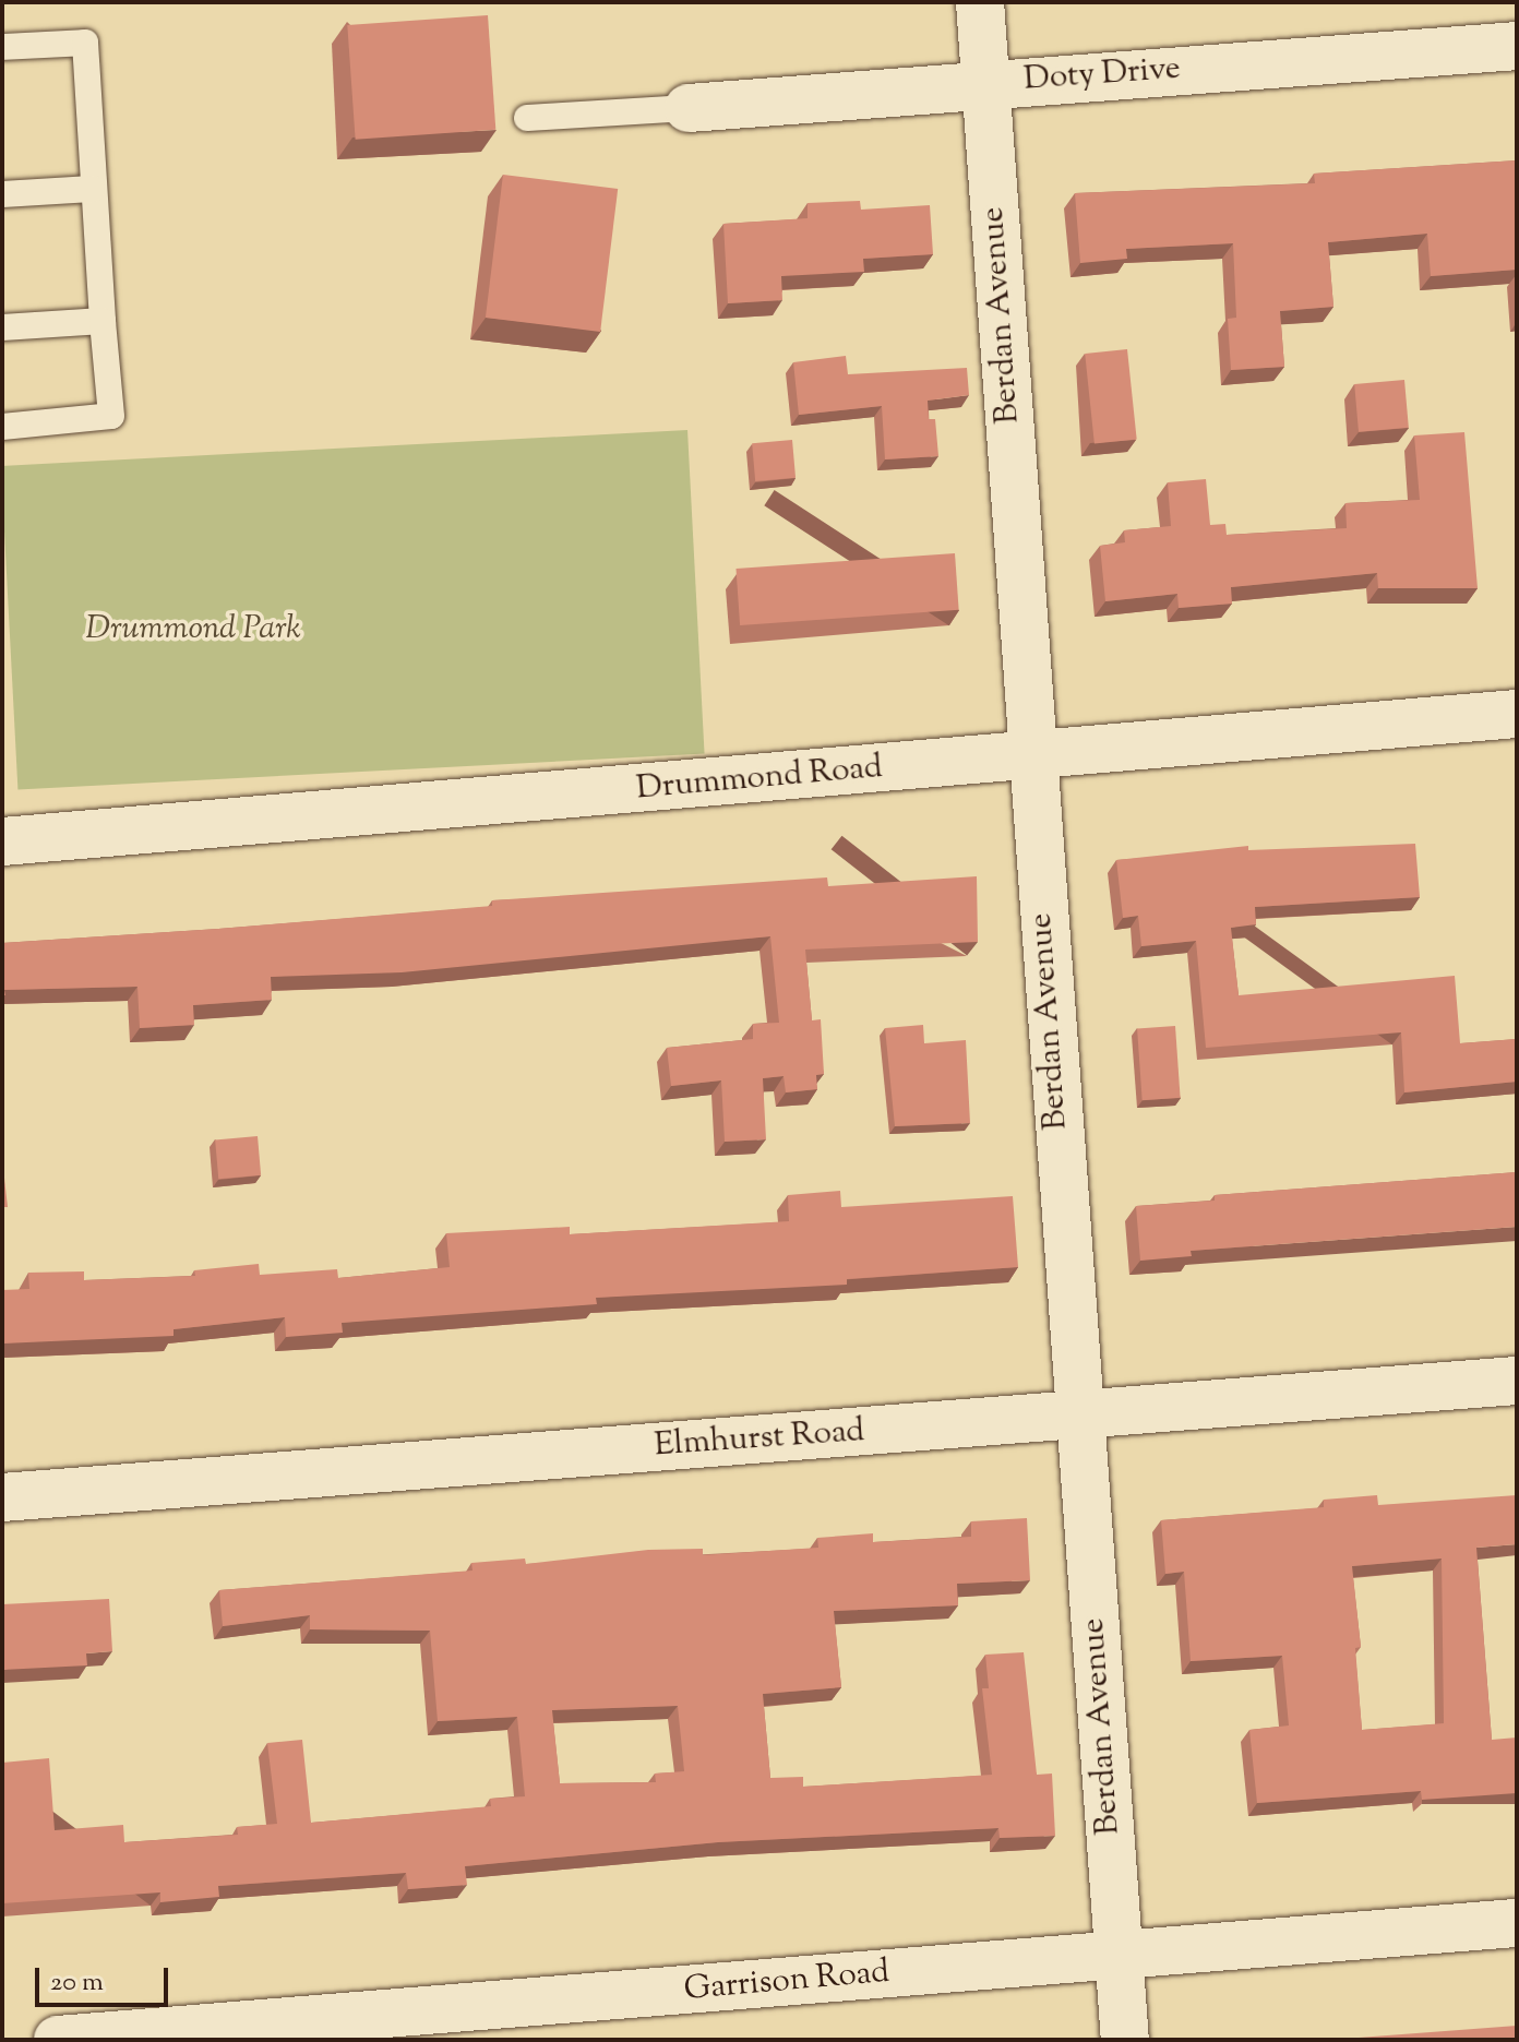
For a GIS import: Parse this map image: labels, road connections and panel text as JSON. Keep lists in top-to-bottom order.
{
  "streets": {
    "street": [
      "Doty Drive",
      "Berdan Avenue",
      "Drummond Road",
      "Elmhurst Road",
      "Garrison Road"
    ]
  },
  "crossings": [
    ["Doty Drive", "Berdan Avenue"],
    ["Berdan Avenue", "Drummond Road"],
    ["Berdan Avenue", "Elmhurst Road"],
    ["Berdan Avenue", "Garrison Road"]
  ],
  "parks": ["Drummond Park"],
  "scale_bar": "20 m"
}
